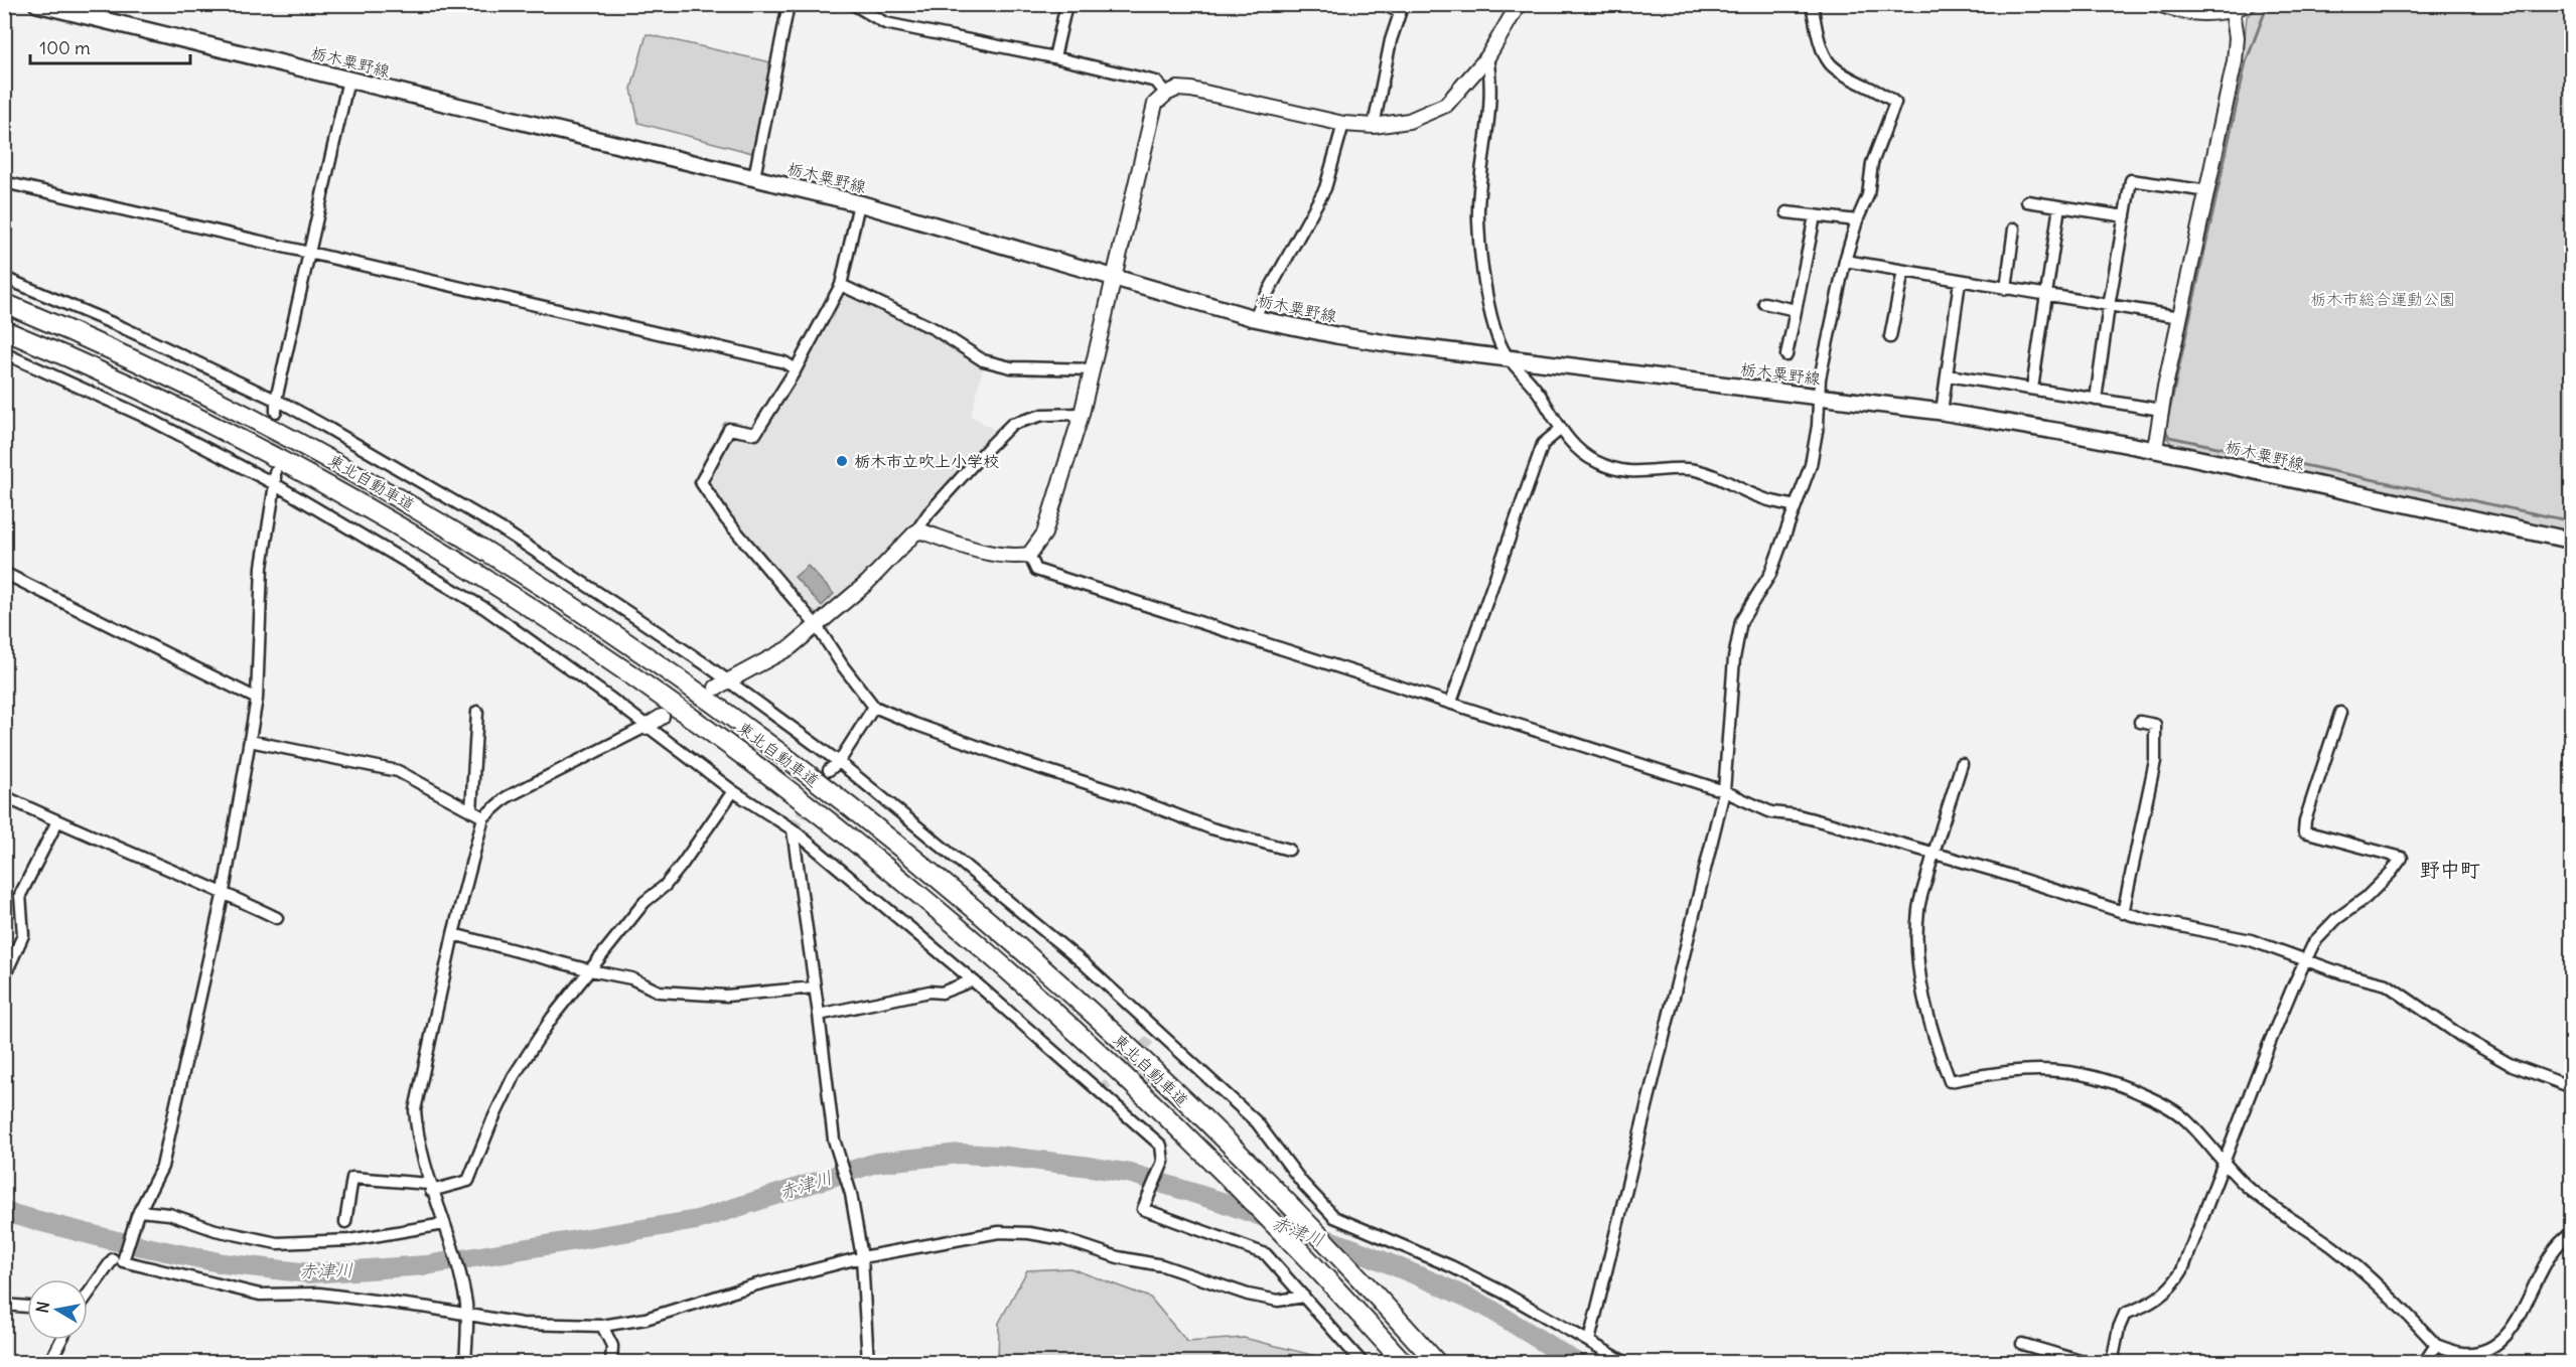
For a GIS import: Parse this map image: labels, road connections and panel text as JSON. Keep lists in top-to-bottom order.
{
  "streets": {
    "highway": ["東北自動車道"],
    "main road": ["栃木粟野線"]
  },
  "districts": ["野中町"],
  "water": ["赤津川"],
  "parks": ["栃木市総合運動公園"],
  "places": ["栃木市立吹上小学校"],
  "scale_bar": "100 m",
  "north": "left"
}
